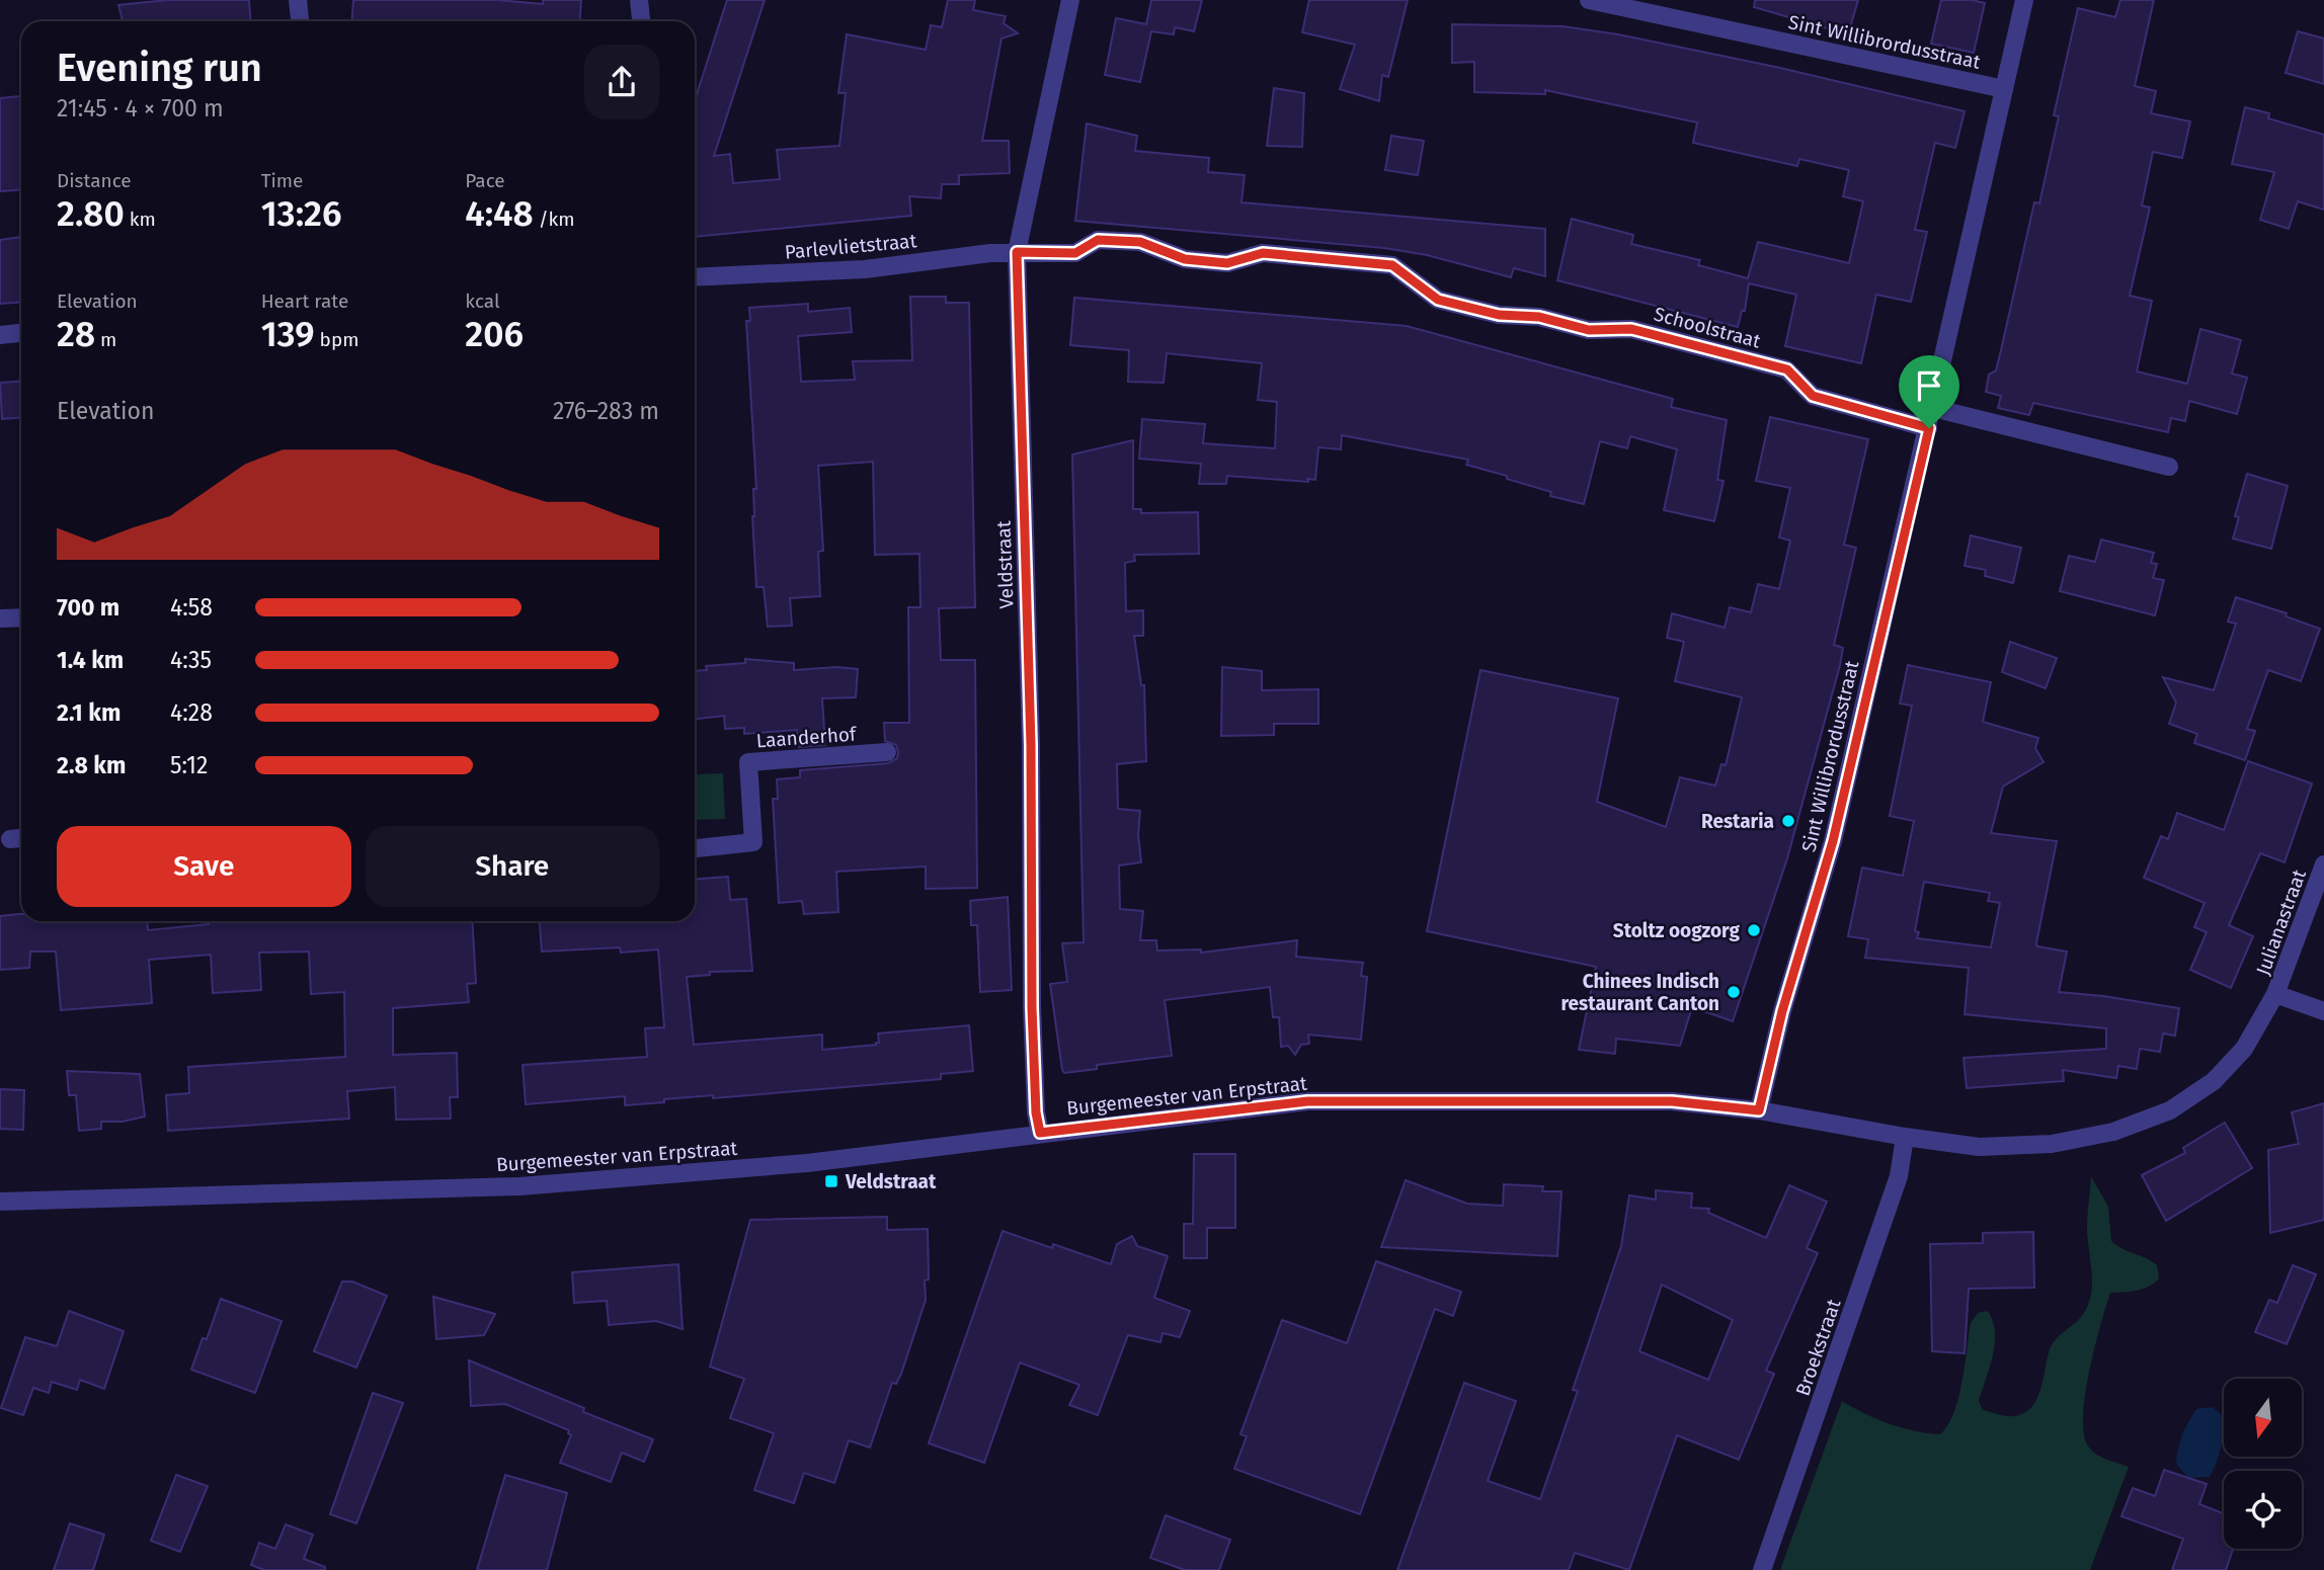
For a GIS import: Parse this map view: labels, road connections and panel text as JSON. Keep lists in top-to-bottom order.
{
  "streets": {
    "street": [
      "Sint Willibrordusstraat",
      "Parlevlietstraat",
      "Schoolstraat",
      "Veldstraat",
      "Laanderhof",
      "Julianastraat",
      "Burgemeester van Erpstraat",
      "Broekstraat"
    ]
  },
  "crossings": [
    ["Sint Willibrordusstraat", "Schoolstraat"],
    ["Sint Willibrordusstraat", "Burgemeester van Erpstraat"],
    ["Parlevlietstraat", "Schoolstraat"],
    ["Parlevlietstraat", "Veldstraat"],
    ["Schoolstraat", "Veldstraat"],
    ["Veldstraat", "Burgemeester van Erpstraat"],
    ["Julianastraat", "Burgemeester van Erpstraat"],
    ["Burgemeester van Erpstraat", "Broekstraat"]
  ],
  "places": {
    "other": ["Restaria", "Stoltz oogzorg", "Chinees Indisch restaurant Canton"],
    "transit": ["Veldstraat"]
  },
  "north": "bottom",
  "page": {
    "heading": ["Evening run", "21:45 · 4 × 700 m"],
    "stats": [
      ["Distance", "2.80 km"],
      ["Time", "13:26"],
      ["Pace", "4:48 /km"],
      ["Elevation", "28 m"],
      ["Heart rate", "139 bpm"],
      ["kcal", "206"]
    ],
    "chart": ["Elevation", "276–283 m"],
    "list": [
      {
        "name": "700 m",
        "note": "4:58"
      },
      {
        "name": "1.4 km",
        "note": "4:35"
      },
      {
        "name": "2.1 km",
        "note": "4:28"
      },
      {
        "name": "2.8 km",
        "note": "5:12"
      }
    ],
    "buttons": ["Save", "Share"]
  }
}
